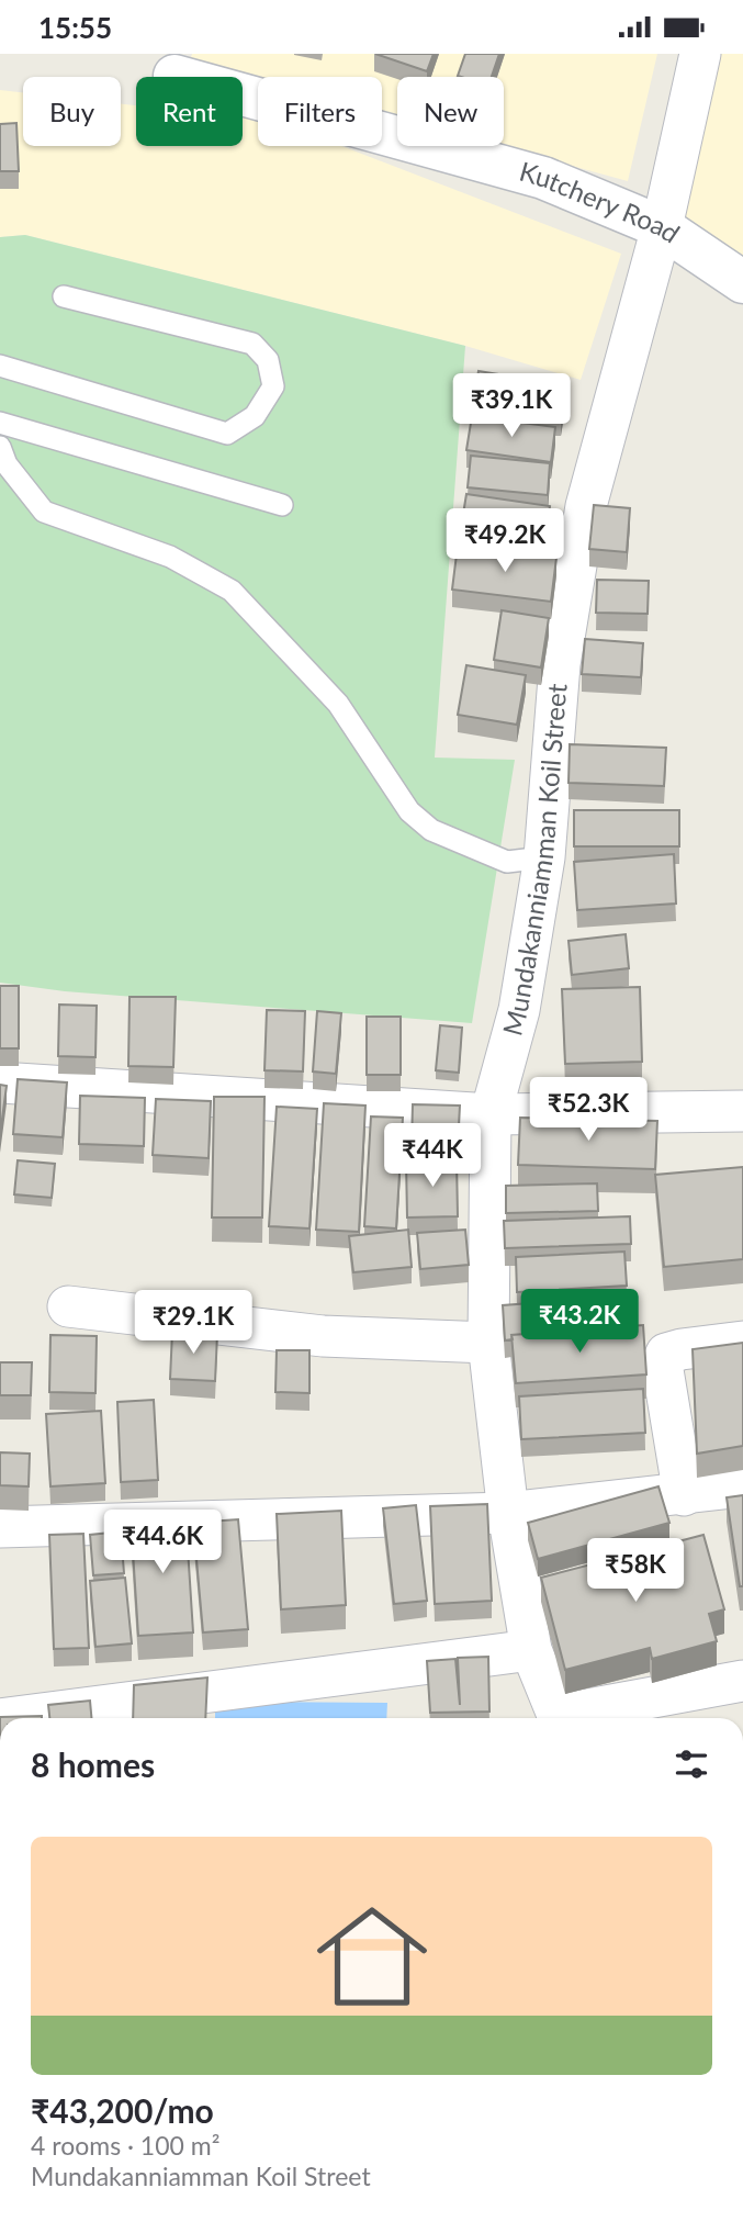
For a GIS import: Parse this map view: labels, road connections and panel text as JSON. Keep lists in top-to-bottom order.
{
  "streets": {
    "main road": ["Kutchery Road"],
    "street": ["Mundakanniamman Koil Street"]
  },
  "crossings": [
    ["Kutchery Road", "Mundakanniamman Koil Street"]
  ],
  "page": {
    "status": "15:55",
    "chip": [
      "Buy",
      "Rent",
      "Filters",
      "New"
    ],
    "price": [
      "₹39.1K",
      "₹49.2K",
      "₹52.3K",
      "₹44K",
      "₹43.2K",
      "₹29.1K",
      "₹44.6K",
      "₹58K"
    ],
    "heading": "8 homes",
    "list": [
      {
        "name": "₹43,200/mo",
        "note": "4 rooms · 100 m² · Mundakanniamman Koil Street"
      }
    ]
  }
}
